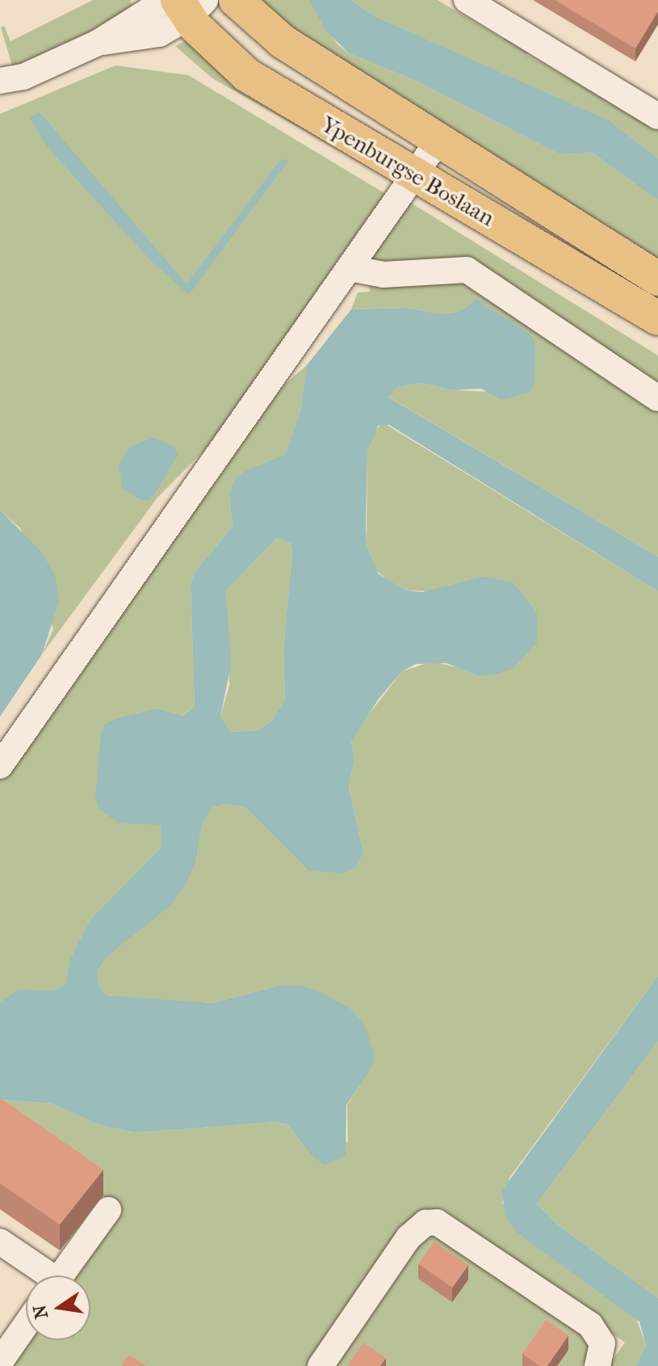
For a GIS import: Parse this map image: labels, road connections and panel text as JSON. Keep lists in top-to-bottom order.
{
  "streets": {
    "main road": ["Ypenburgse Boslaan"]
  },
  "north": "left"
}
